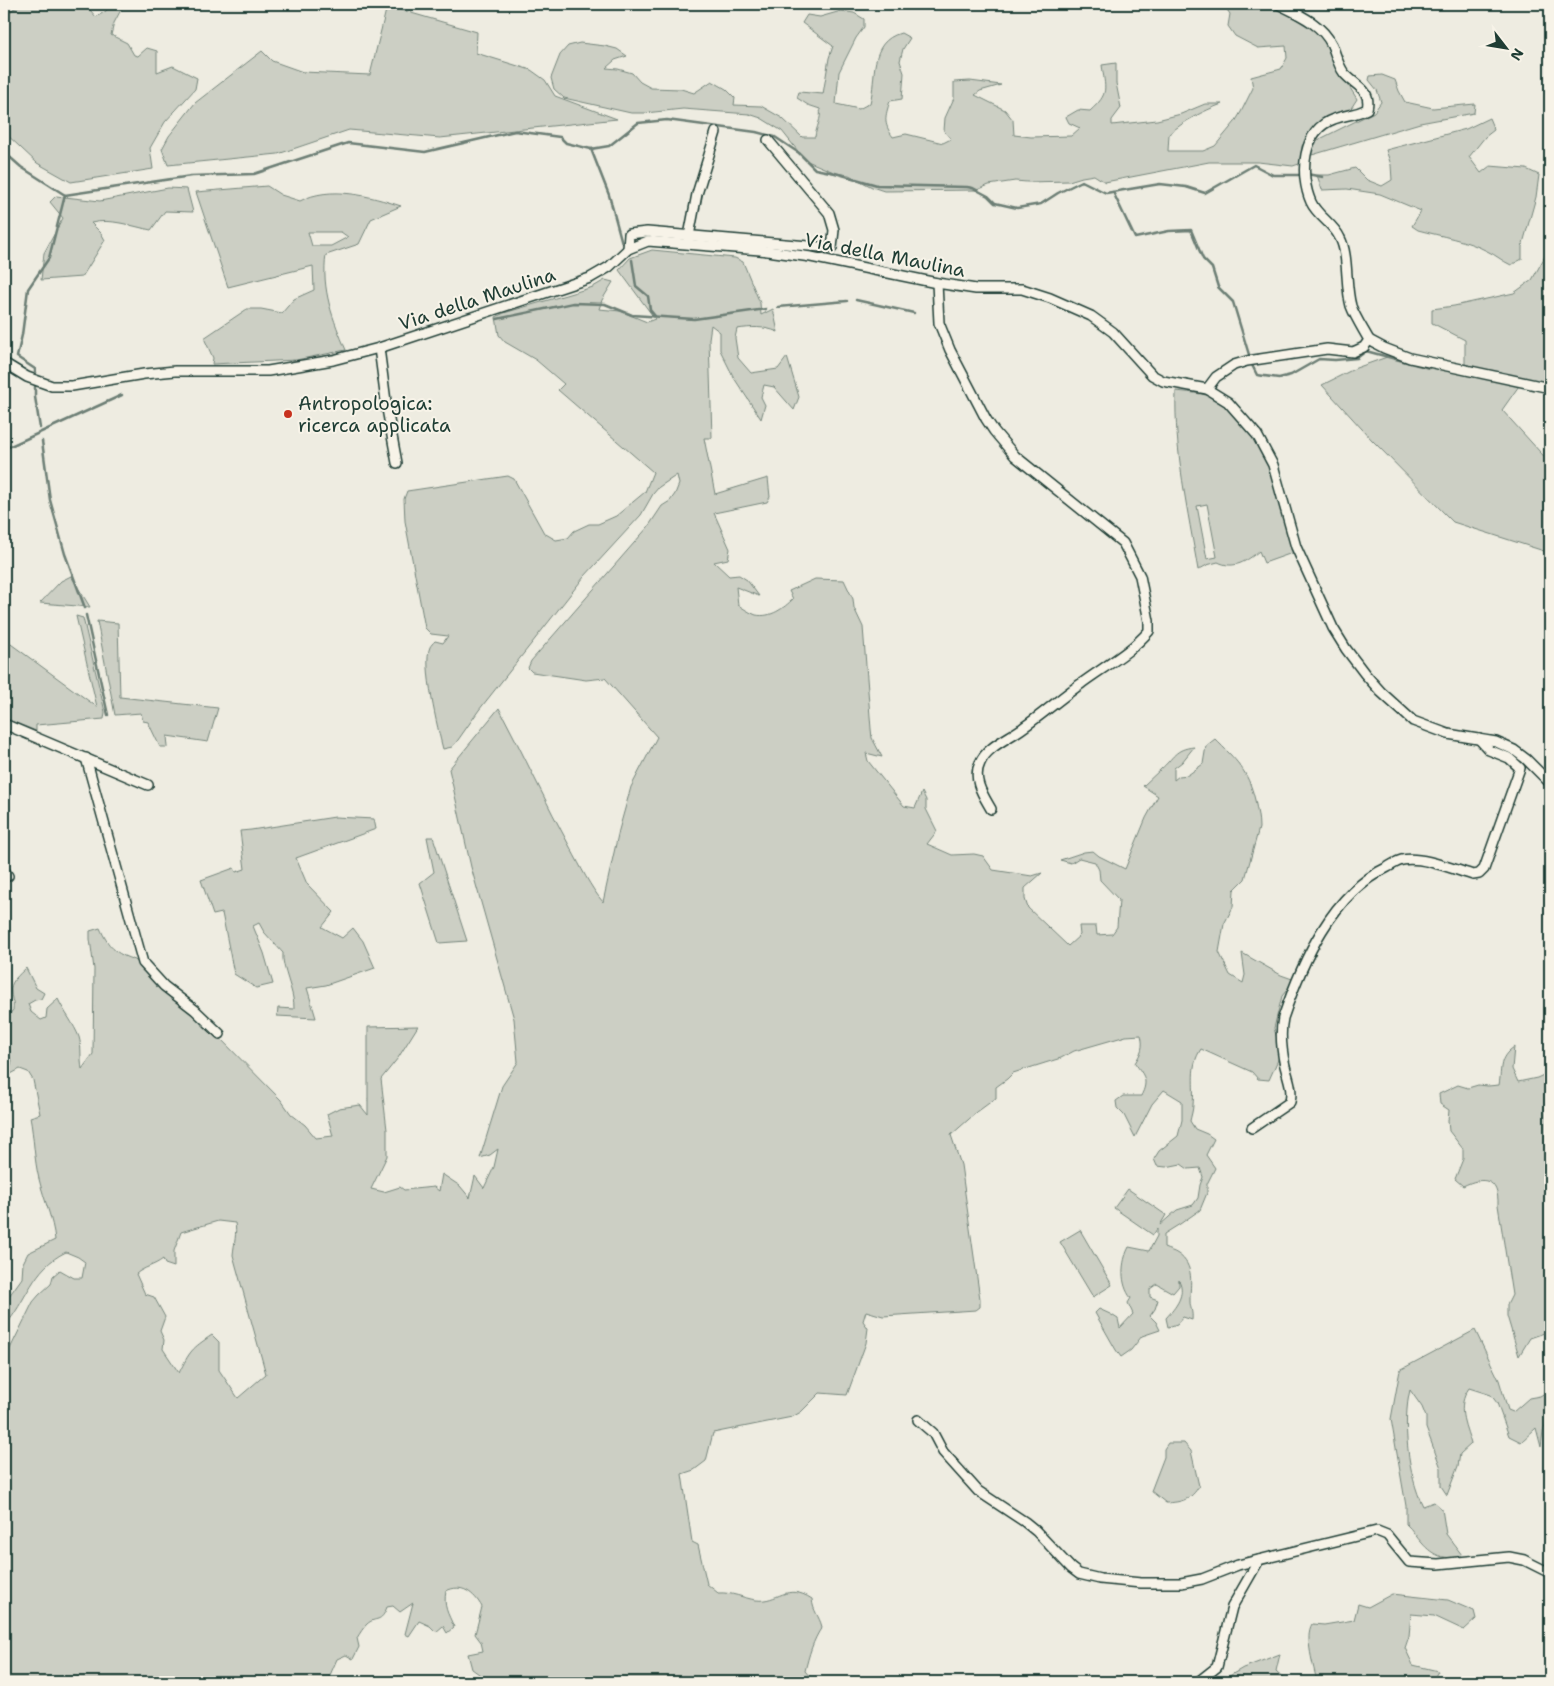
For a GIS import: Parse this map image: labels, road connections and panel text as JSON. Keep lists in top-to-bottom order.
{
  "streets": {
    "street": ["Via della Maulina"]
  },
  "places": ["Antropologica: ricerca applicata"],
  "north": "bottom right"
}
